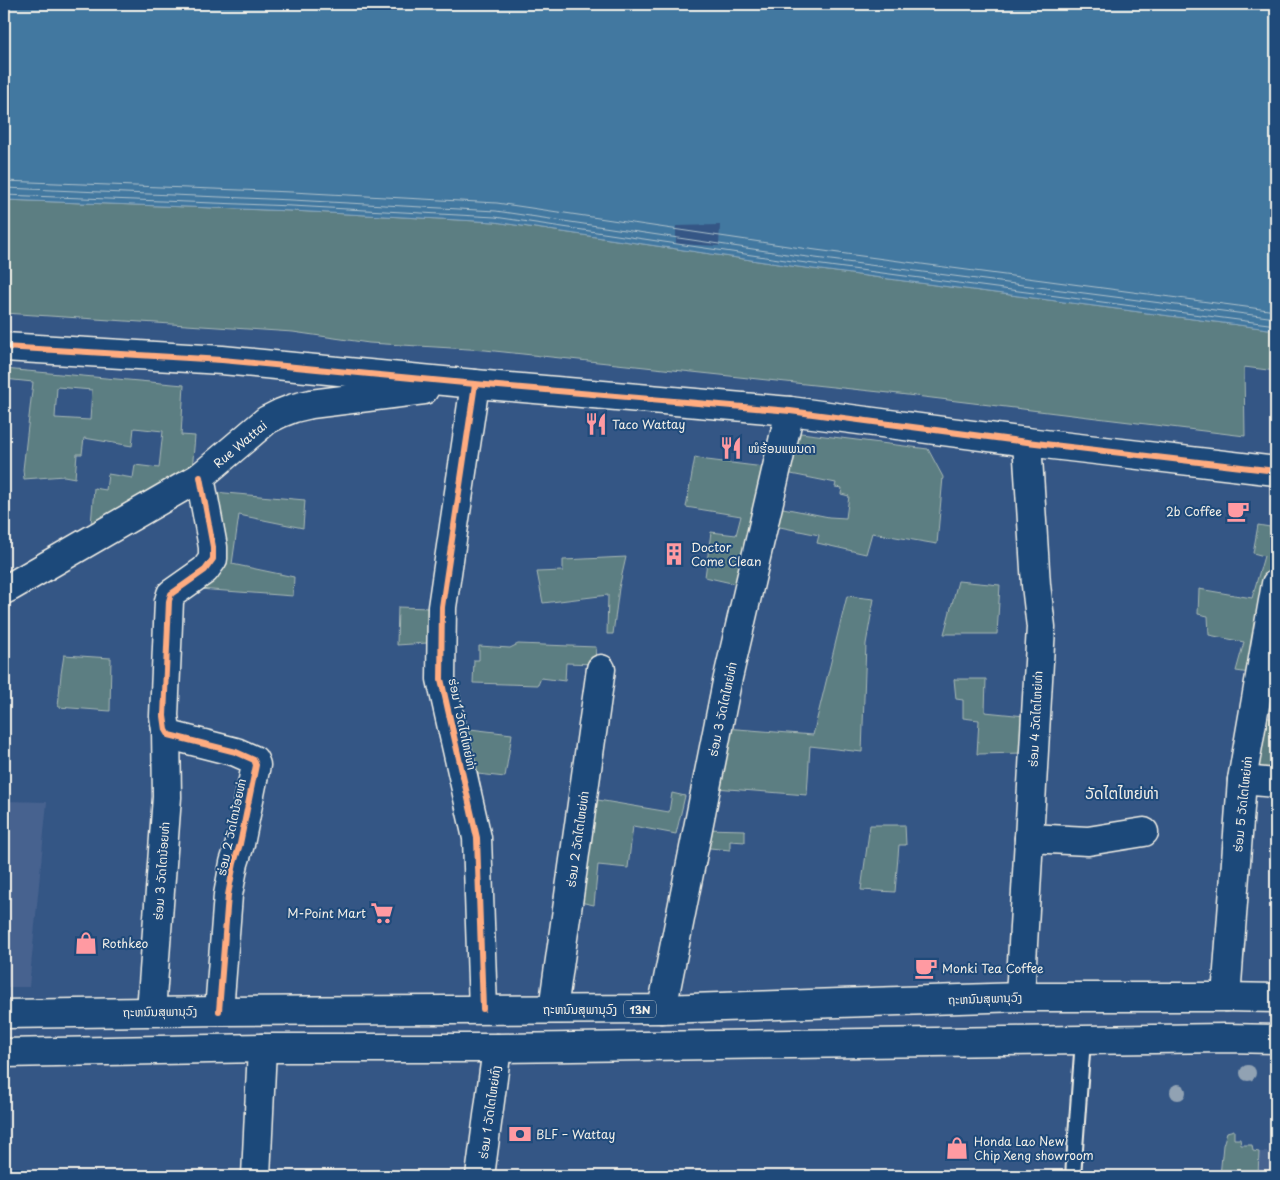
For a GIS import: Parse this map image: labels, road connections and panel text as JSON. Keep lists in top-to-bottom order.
{
  "streets": {
    "main road": [
      "Rue Wattai",
      "ຮ່ອມ 3 ວັດໄຕໄຫຍ່ທ່າ",
      "ຮ່ອມ 4 ວັດໄຕໄຫຍ່ທ່າ",
      "ຮ່ອມ 1 ວັດໄຕໄຫຍ່ທ່າ",
      "ຮ່ອມ 5 ວັດໄຕໄຫຍ່ທ່າ",
      "ຮ່ອມ 2 ວັດໄຕນ້ອຍທ່າ",
      "ຮ່ອມ 2 ວັດໄຕໄຫຍ່ທ່າ",
      "ຮ່ອມ 3 ວັດໄຕນ້ອຍທ່າ",
      "ຖະຫນົນສຸພານຸວົງ",
      "13N",
      "ຮ່ອມ 1 ວັດໄຕໄຫຍ່ທົ່ງ"
    ]
  },
  "crossings": [
    ["Rue Wattai", "ຮ່ອມ 1 ວັດໄຕໄຫຍ່ທ່າ"],
    ["ຮ່ອມ 3 ວັດໄຕໄຫຍ່ທ່າ", "ຖະຫນົນສຸພານຸວົງ"],
    ["ຮ່ອມ 4 ວັດໄຕໄຫຍ່ທ່າ", "ຖະຫນົນສຸພານຸວົງ"],
    ["ຮ່ອມ 1 ວັດໄຕໄຫຍ່ທ່າ", "ຖະຫນົນສຸພານຸວົງ"],
    ["ຮ່ອມ 5 ວັດໄຕໄຫຍ່ທ່າ", "ຖະຫນົນສຸພານຸວົງ"],
    ["ຮ່ອມ 2 ວັດໄຕນ້ອຍທ່າ", "ຮ່ອມ 3 ວັດໄຕນ້ອຍທ່າ"],
    ["ຮ່ອມ 2 ວັດໄຕນ້ອຍທ່າ", "ຖະຫນົນສຸພານຸວົງ"],
    ["ຮ່ອມ 2 ວັດໄຕໄຫຍ່ທ່າ", "ຖະຫນົນສຸພານຸວົງ"],
    ["ຮ່ອມ 3 ວັດໄຕນ້ອຍທ່າ", "ຖະຫນົນສຸພານຸວົງ"]
  ],
  "districts": ["ວັດໄຕໄຫຍ່ທ່າ"],
  "places": {
    "restaurant": ["Taco Wattay", "ໜໍຮ້ອນແພນດາ"],
    "cafe": ["2b Coffee", "Monki Tea Coffee"],
    "building": ["Doctor Come Clean"],
    "supermarket": ["M-Point Mart"],
    "shop": ["Rothkeo", "Honda Lao New Chip Xeng showroom"],
    "bank": ["BLF – Wattay"]
  }
}
